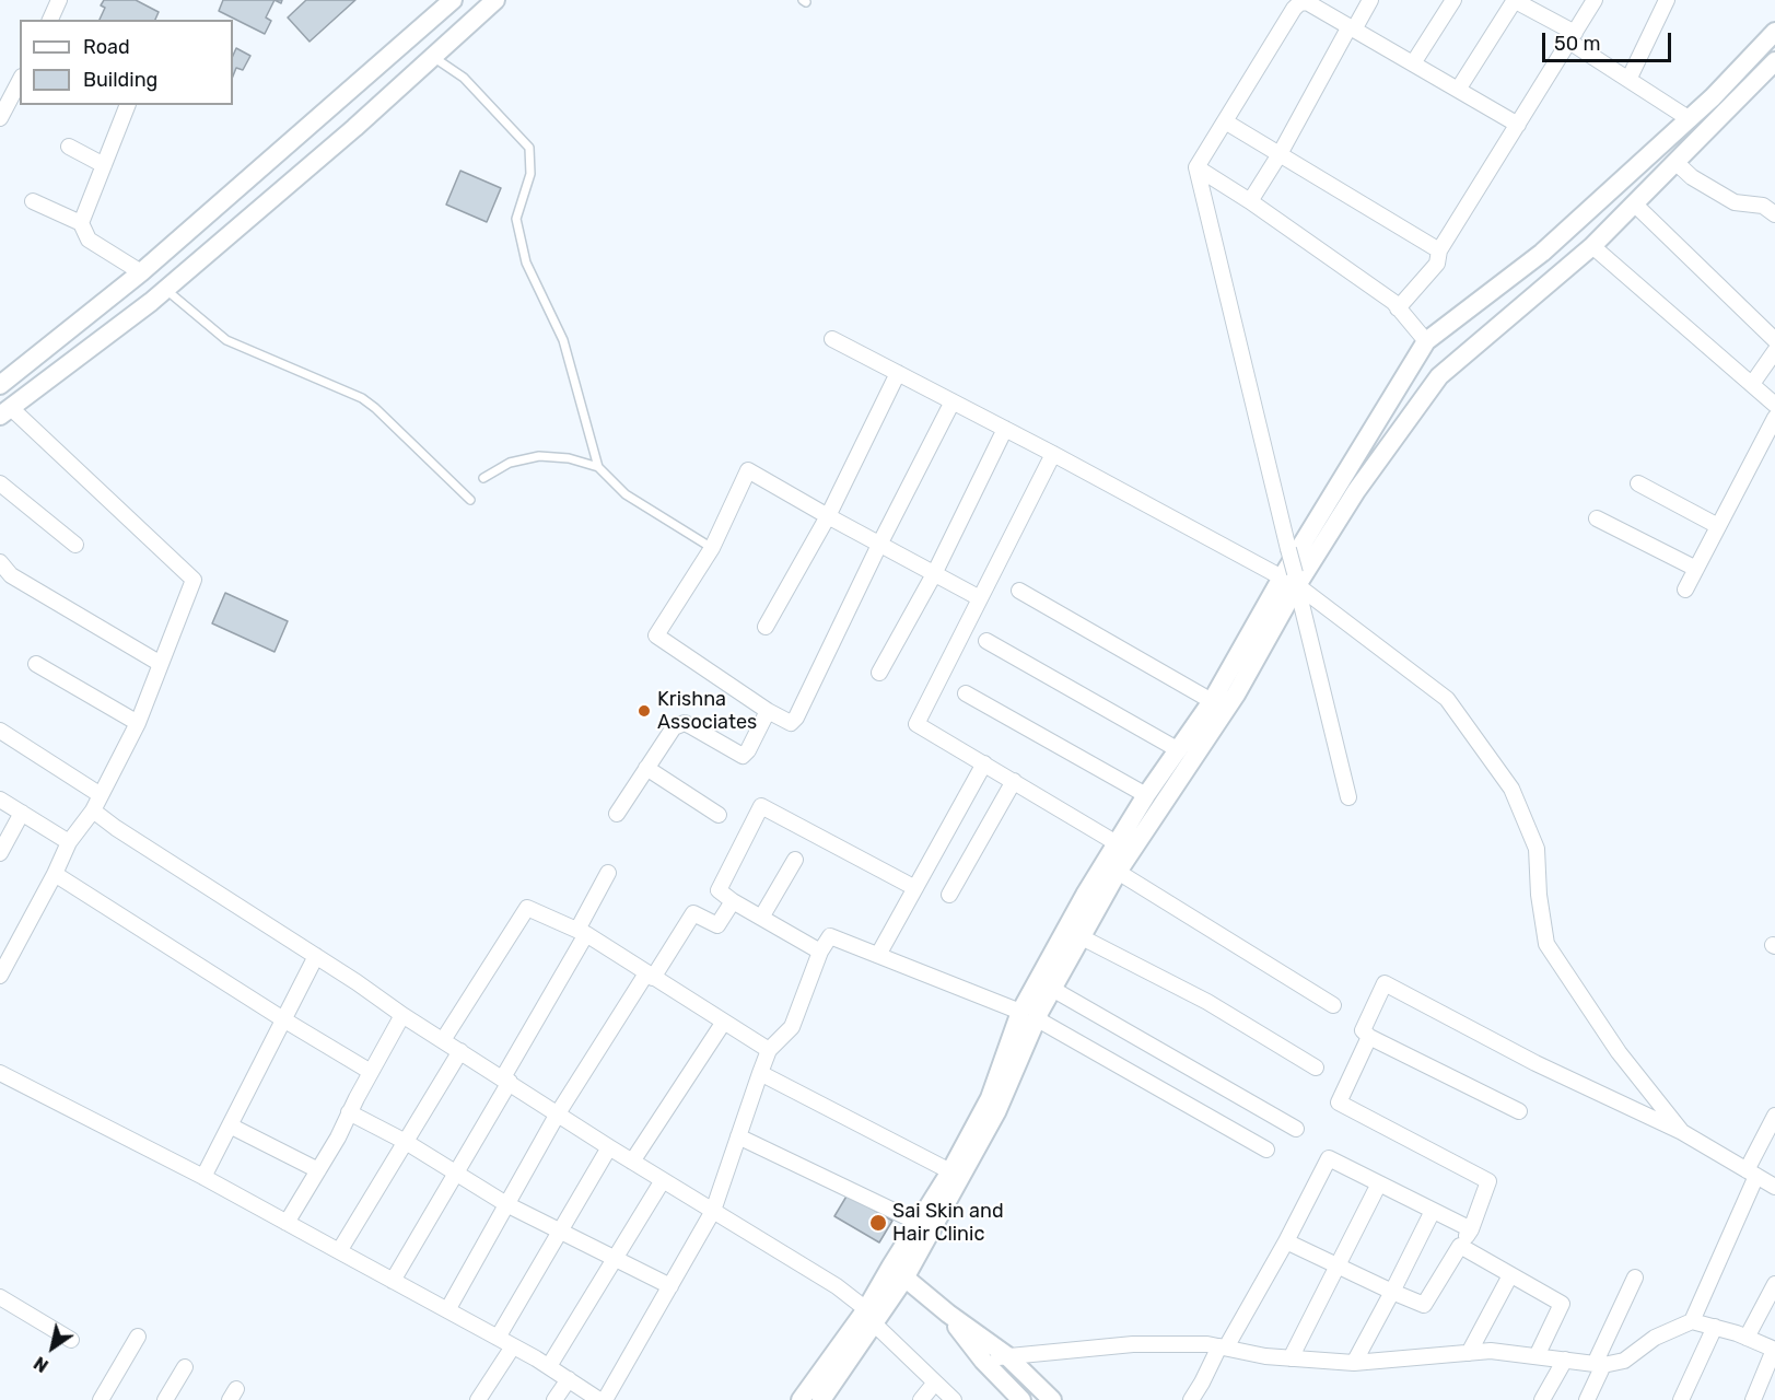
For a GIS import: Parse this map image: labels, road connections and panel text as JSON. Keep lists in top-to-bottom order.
{
  "places": ["Krishna Associates", "Sai Skin and Hair Clinic"],
  "legend": ["Road", "Building"],
  "scale_bar": "50 m",
  "north": "bottom left"
}
